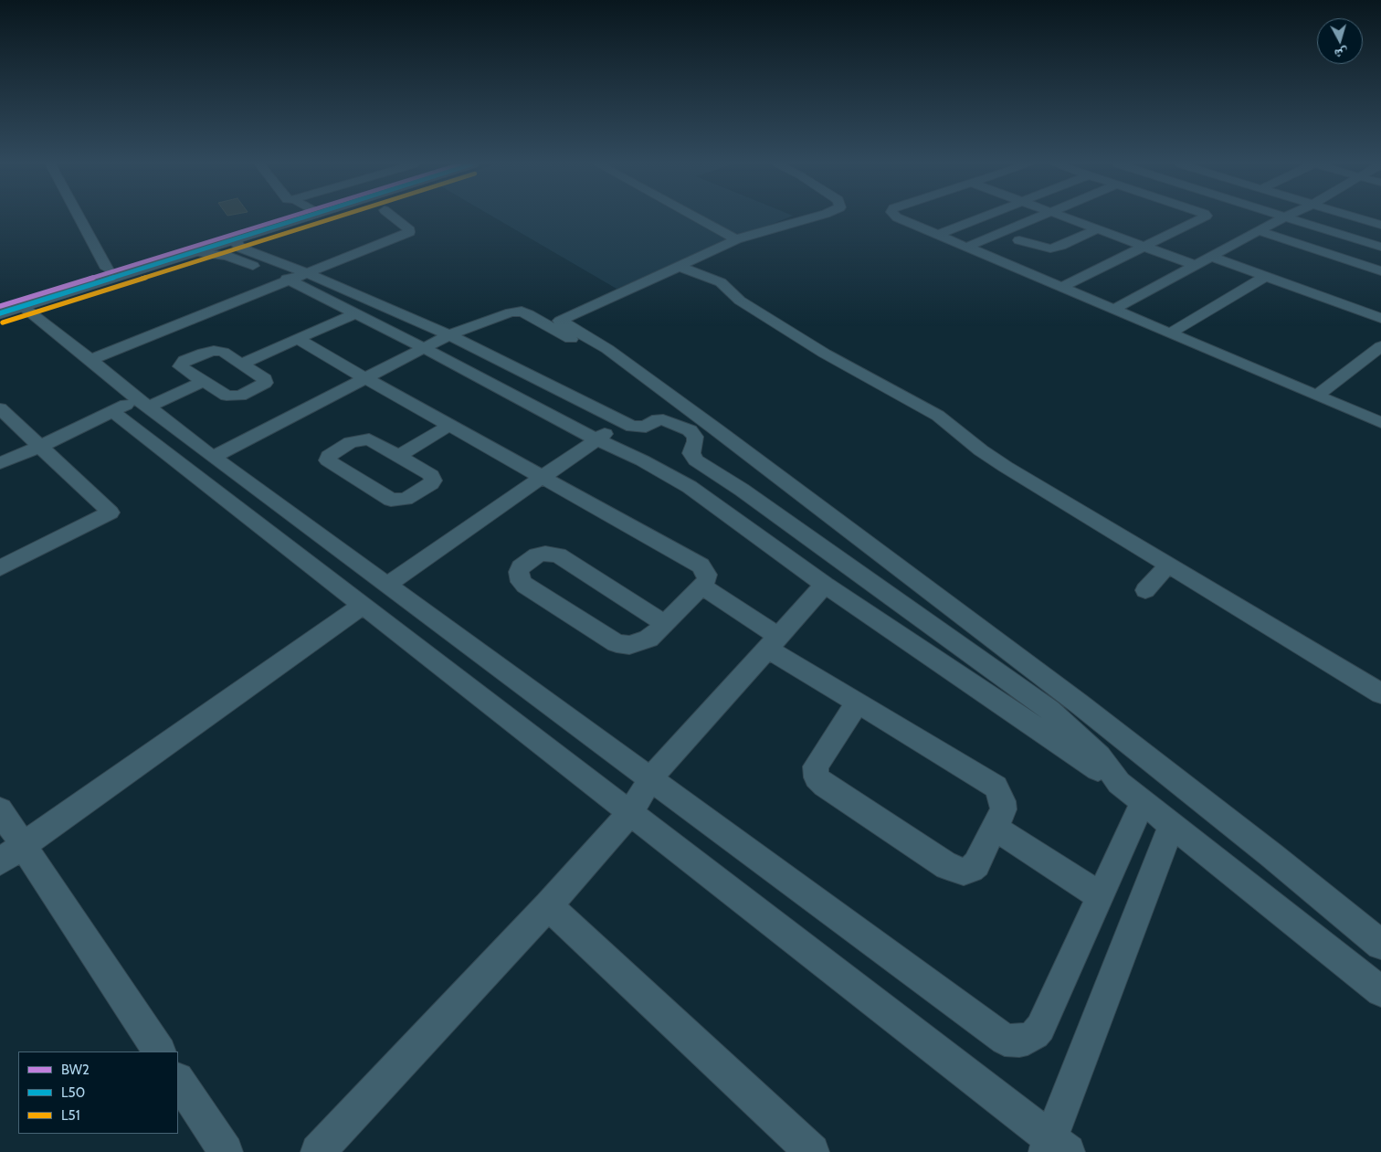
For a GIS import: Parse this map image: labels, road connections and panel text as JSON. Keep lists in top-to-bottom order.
{
  "lines": ["transit line BW2", "transit line L50", "transit line L51"],
  "legend": ["BW2", "L50", "L51"],
  "north": "bottom"
}
